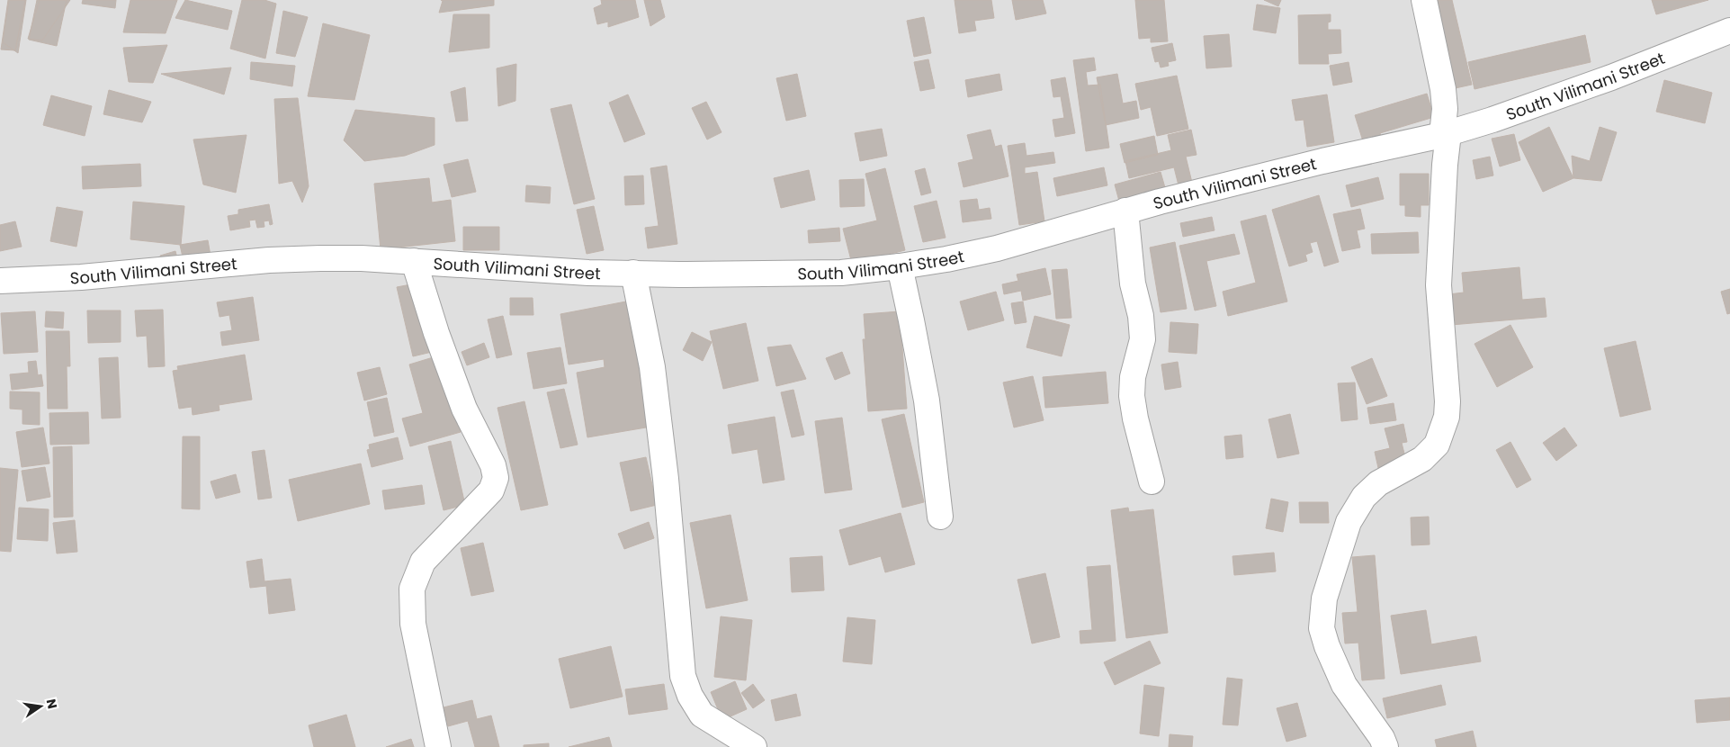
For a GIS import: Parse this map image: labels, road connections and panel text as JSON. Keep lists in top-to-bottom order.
{
  "streets": {
    "street": ["South Vilimani Street"]
  },
  "north": "right"
}
